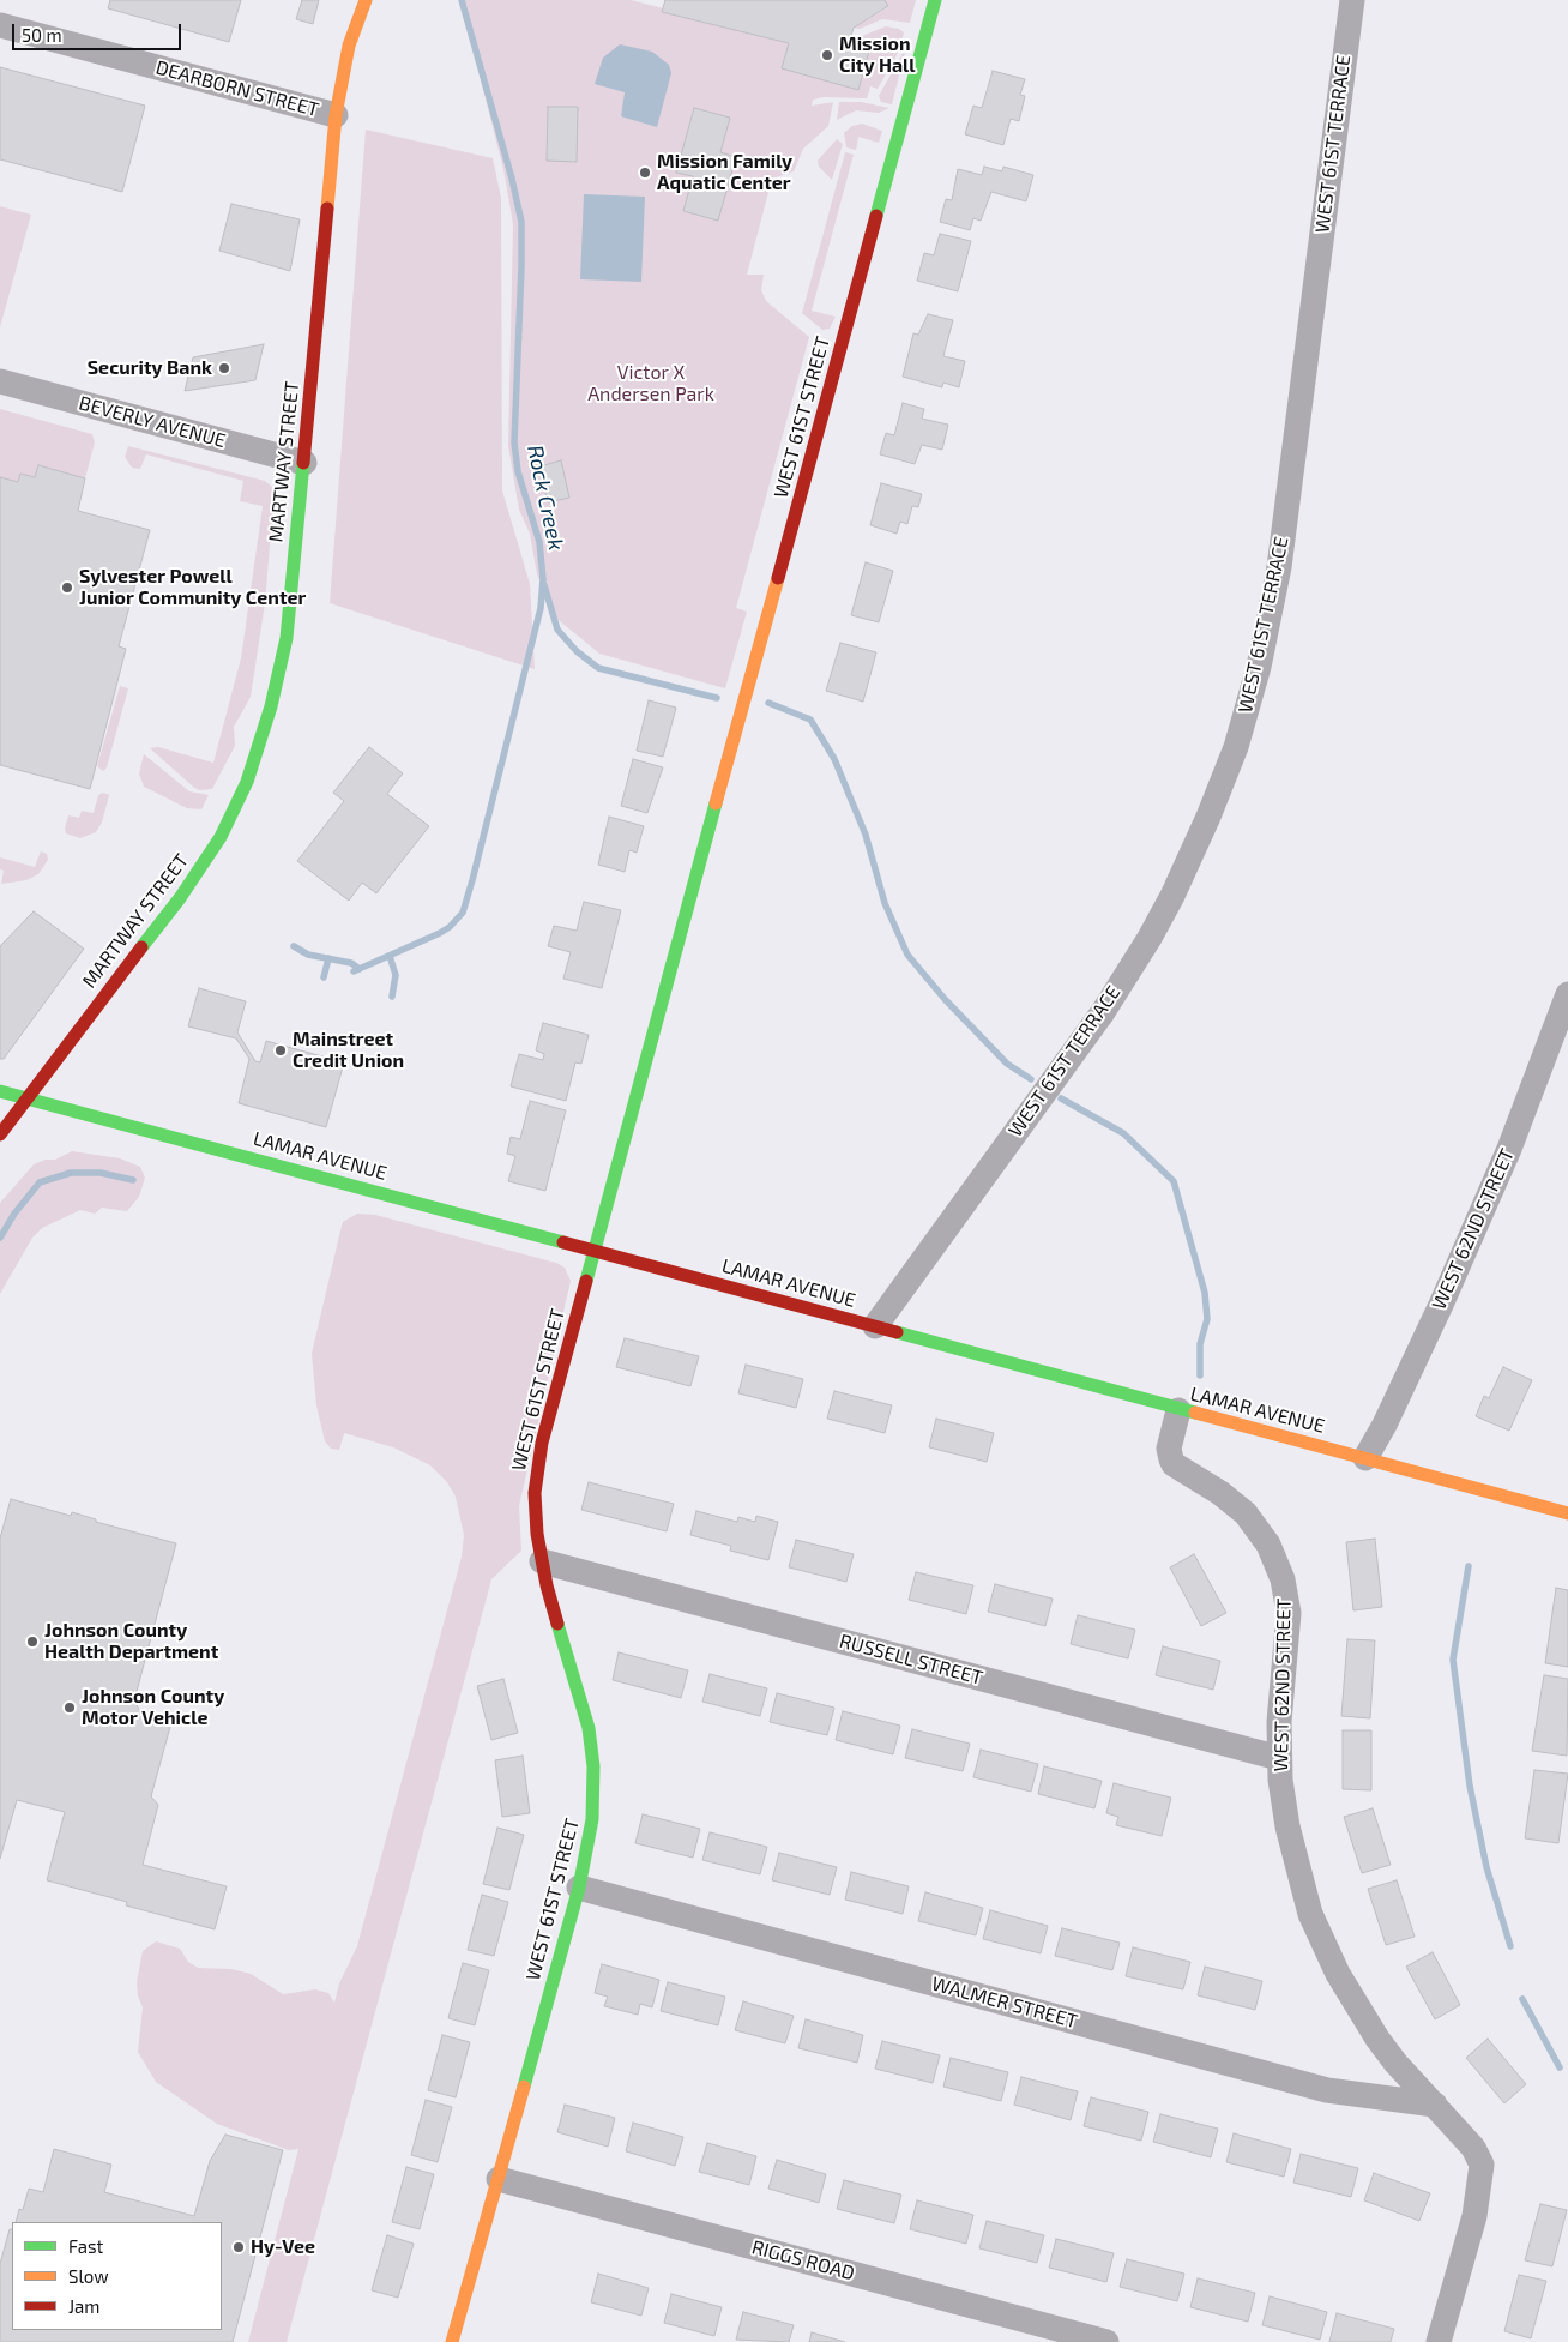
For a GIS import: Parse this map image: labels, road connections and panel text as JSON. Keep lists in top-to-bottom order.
{
  "streets": {
    "street": [
      "DEARBORN STREET",
      "WEST 61ST TERRACE",
      "WEST 61ST STREET",
      "BEVERLY AVENUE",
      "MARTWAY STREET",
      "LAMAR AVENUE",
      "WEST 62ND STREET",
      "RUSSELL STREET",
      "WALMER STREET",
      "RIGGS ROAD"
    ]
  },
  "crossings": [
    ["DEARBORN STREET", "MARTWAY STREET"],
    ["WEST 61ST TERRACE", "LAMAR AVENUE"],
    ["WEST 61ST STREET", "LAMAR AVENUE"],
    ["WEST 61ST STREET", "RUSSELL STREET"],
    ["WEST 61ST STREET", "WALMER STREET"],
    ["WEST 61ST STREET", "RIGGS ROAD"],
    ["BEVERLY AVENUE", "MARTWAY STREET"],
    ["MARTWAY STREET", "LAMAR AVENUE"],
    ["LAMAR AVENUE", "WEST 62ND STREET"],
    ["WEST 62ND STREET", "RUSSELL STREET"],
    ["WEST 62ND STREET", "WALMER STREET"]
  ],
  "water": ["Rock Creek"],
  "parks": ["Victor X Andersen Park"],
  "places": [
    "Mission City Hall",
    "Mission Family Aquatic Center",
    "Security Bank",
    "Sylvester Powell Junior Community Center",
    "Mainstreet Credit Union",
    "Johnson County Health Department",
    "Johnson County Motor Vehicle",
    "Hy-Vee"
  ],
  "legend": ["Fast", "Slow", "Jam"],
  "scale_bar": "50 m"
}
